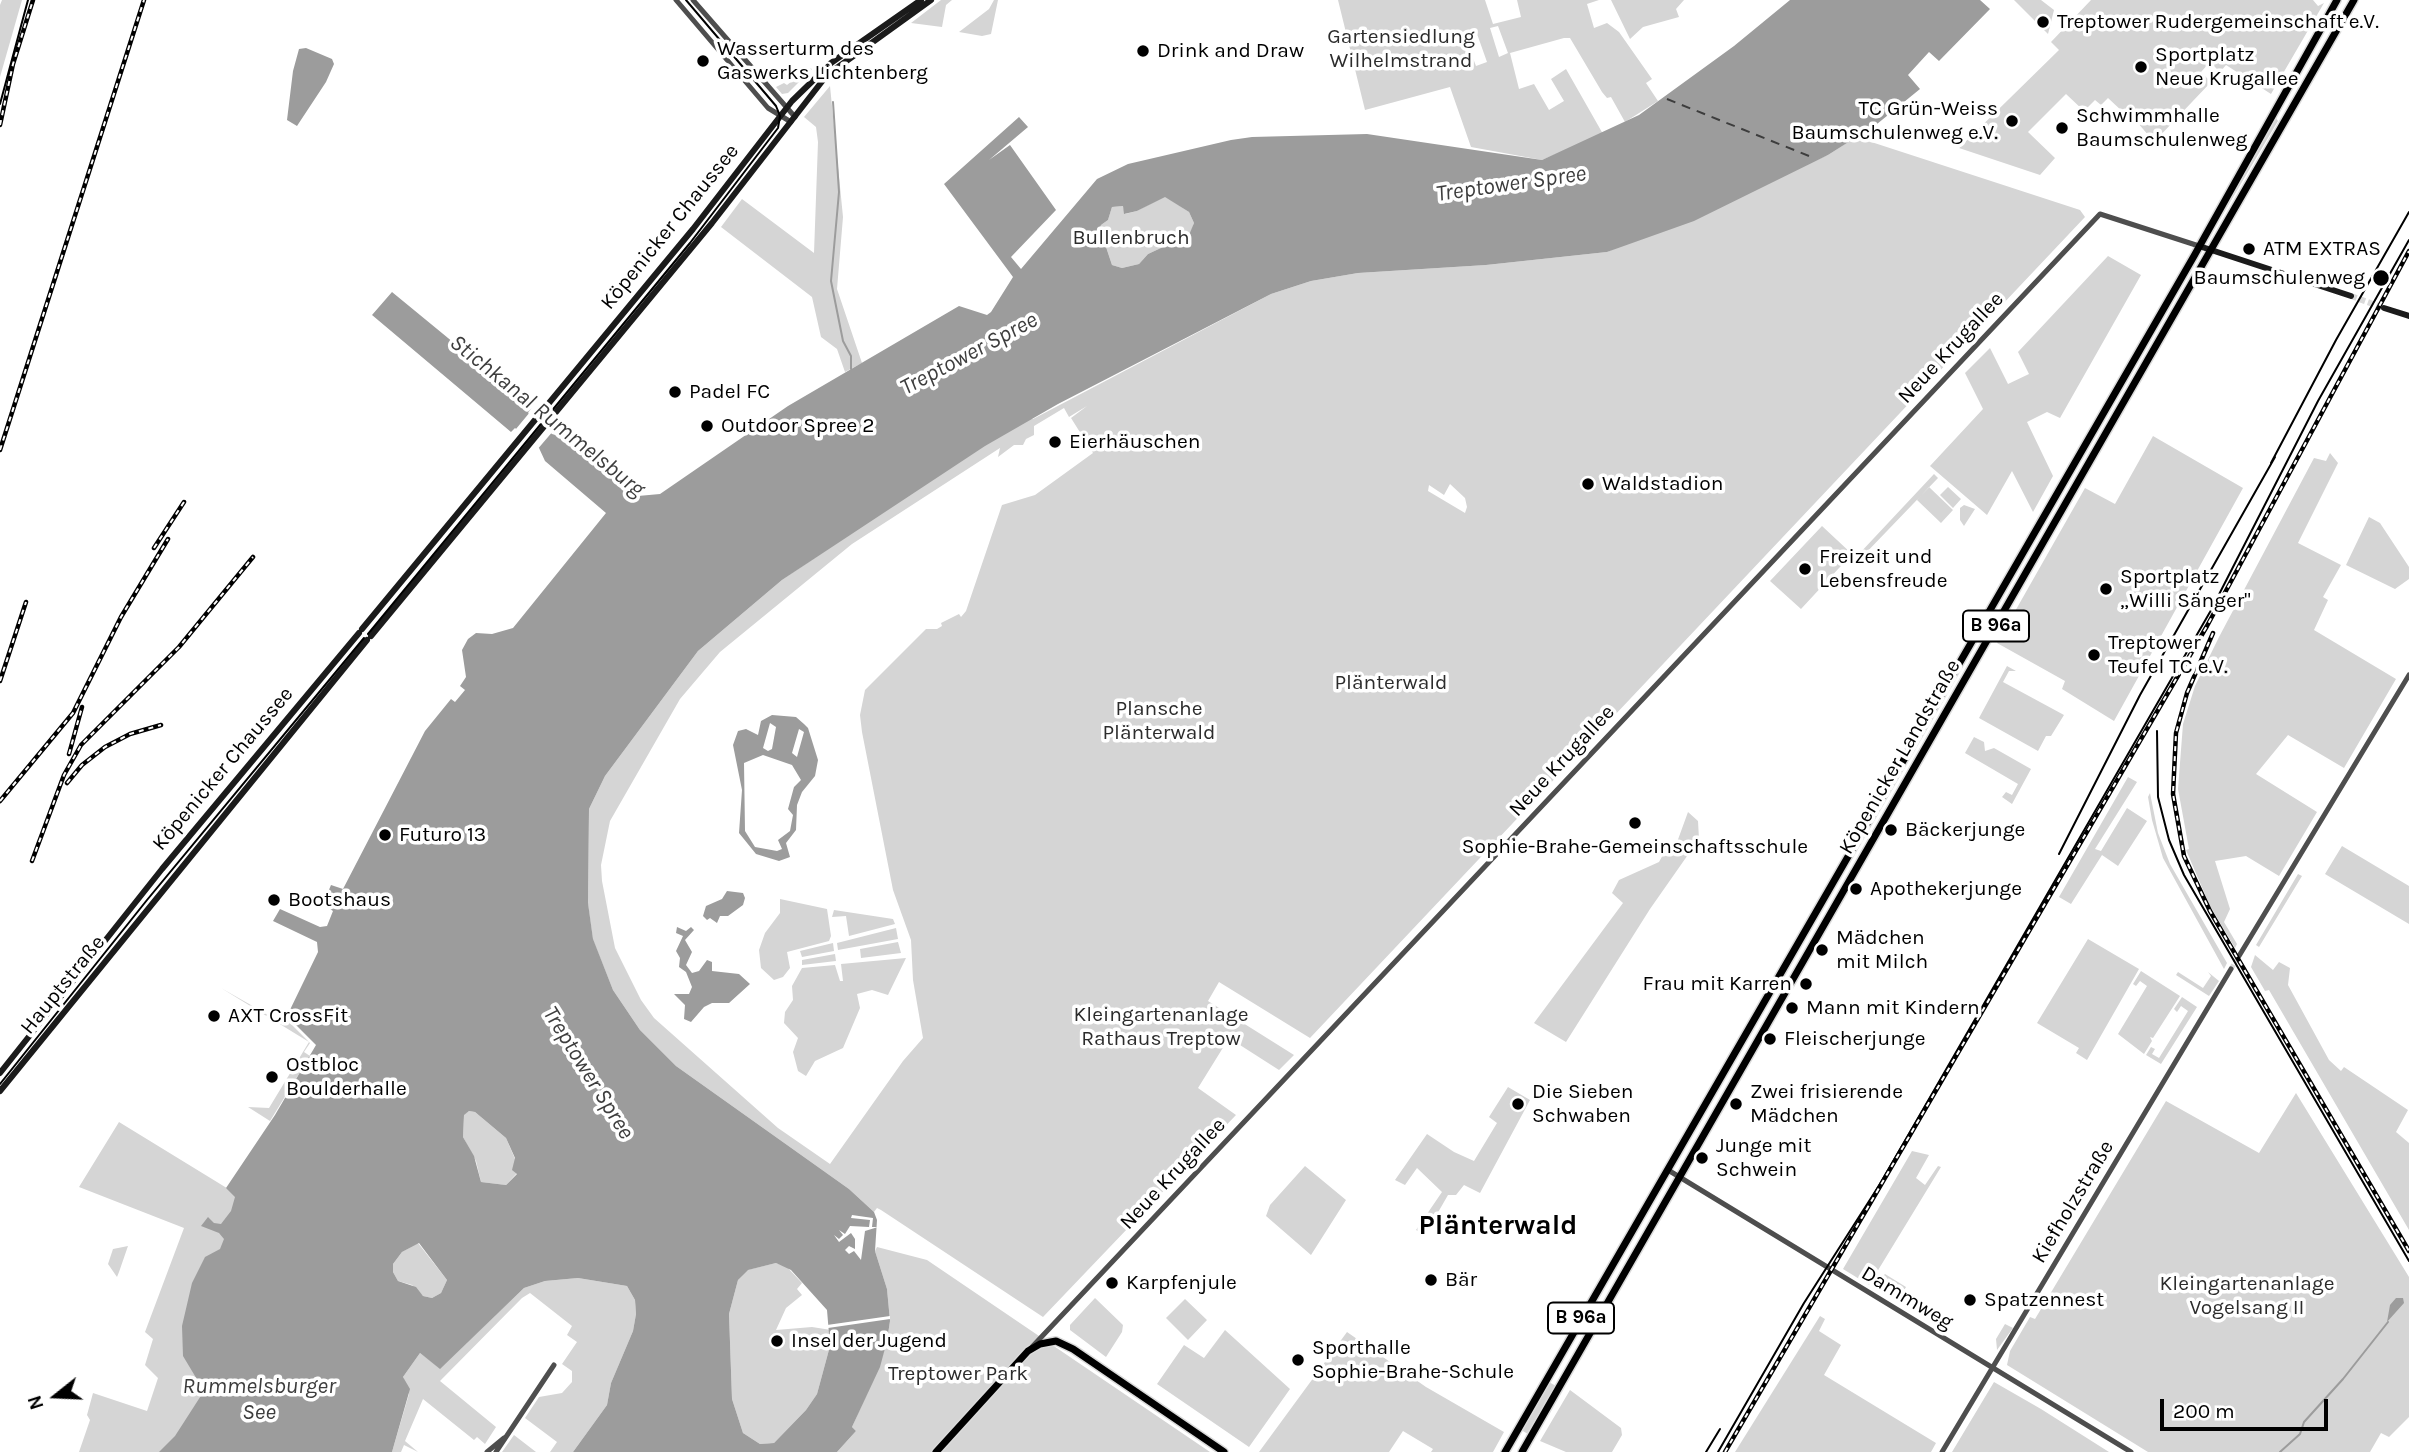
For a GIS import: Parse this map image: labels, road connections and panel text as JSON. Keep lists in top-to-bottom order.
{
  "streets": {
    "main road": [
      "Köpenicker Chaussee",
      "B 96a",
      "Köpenicker Landstraße",
      "Hauptstraße"
    ],
    "street": ["Neue Krugallee", "Kiefholzstraße", "Dammweg"]
  },
  "crossings": [
    ["Köpenicker Chaussee", "Hauptstraße"],
    ["Neue Krugallee", "Köpenicker Landstraße"],
    ["Köpenicker Landstraße", "Dammweg"],
    ["Kiefholzstraße", "Dammweg"]
  ],
  "districts": ["Plänterwald"],
  "water": ["Treptower Spree", "Stichkanal Rummelsburg", "Rummelsburger See"],
  "parks": [
    "Gartensiedlung Wilhelmstrand",
    "Bullenbruch",
    "Plänterwald",
    "Plansche Plänterwald",
    "Kleingartenanlage Rathaus Treptow",
    "Kleingartenanlage Vogelsang II",
    "Treptower Park"
  ],
  "places": [
    "Treptower Rudergemeinschaft e.V.",
    "Drink and Draw",
    "Wasserturm des Gaswerks Lichtenberg",
    "Sportplatz Neue Krugallee",
    "TC Grün-Weiss Baumschulenweg e.V.",
    "Schwimmhalle Baumschulenweg",
    "ATM EXTRAS",
    "Baumschulenweg",
    "Padel FC",
    "Outdoor Spree 2",
    "Eierhäuschen",
    "Waldstadion",
    "Freizeit und Lebensfreude",
    "Sportplatz „Willi Sänger\"",
    "Treptower Teufel TC e.V.",
    "Sophie-Brahe-Gemeinschaftsschule",
    "Bäckerjunge",
    "Futuro 13",
    "Apothekerjunge",
    "Bootshaus",
    "Mädchen mit Milch",
    "Frau mit Karren",
    "Mann mit Kindern",
    "AXT CrossFit",
    "Fleischerjunge",
    "Ostbloc Boulderhalle",
    "Die Sieben Schwaben",
    "Zwei frisierende Mädchen",
    "Junge mit Schwein",
    "Bär",
    "Karpfenjule",
    "Spatzennest",
    "Insel der Jugend",
    "Sporthalle Sophie-Brahe-Schule"
  ],
  "scale_bar": "200 m",
  "north": "left"
}
